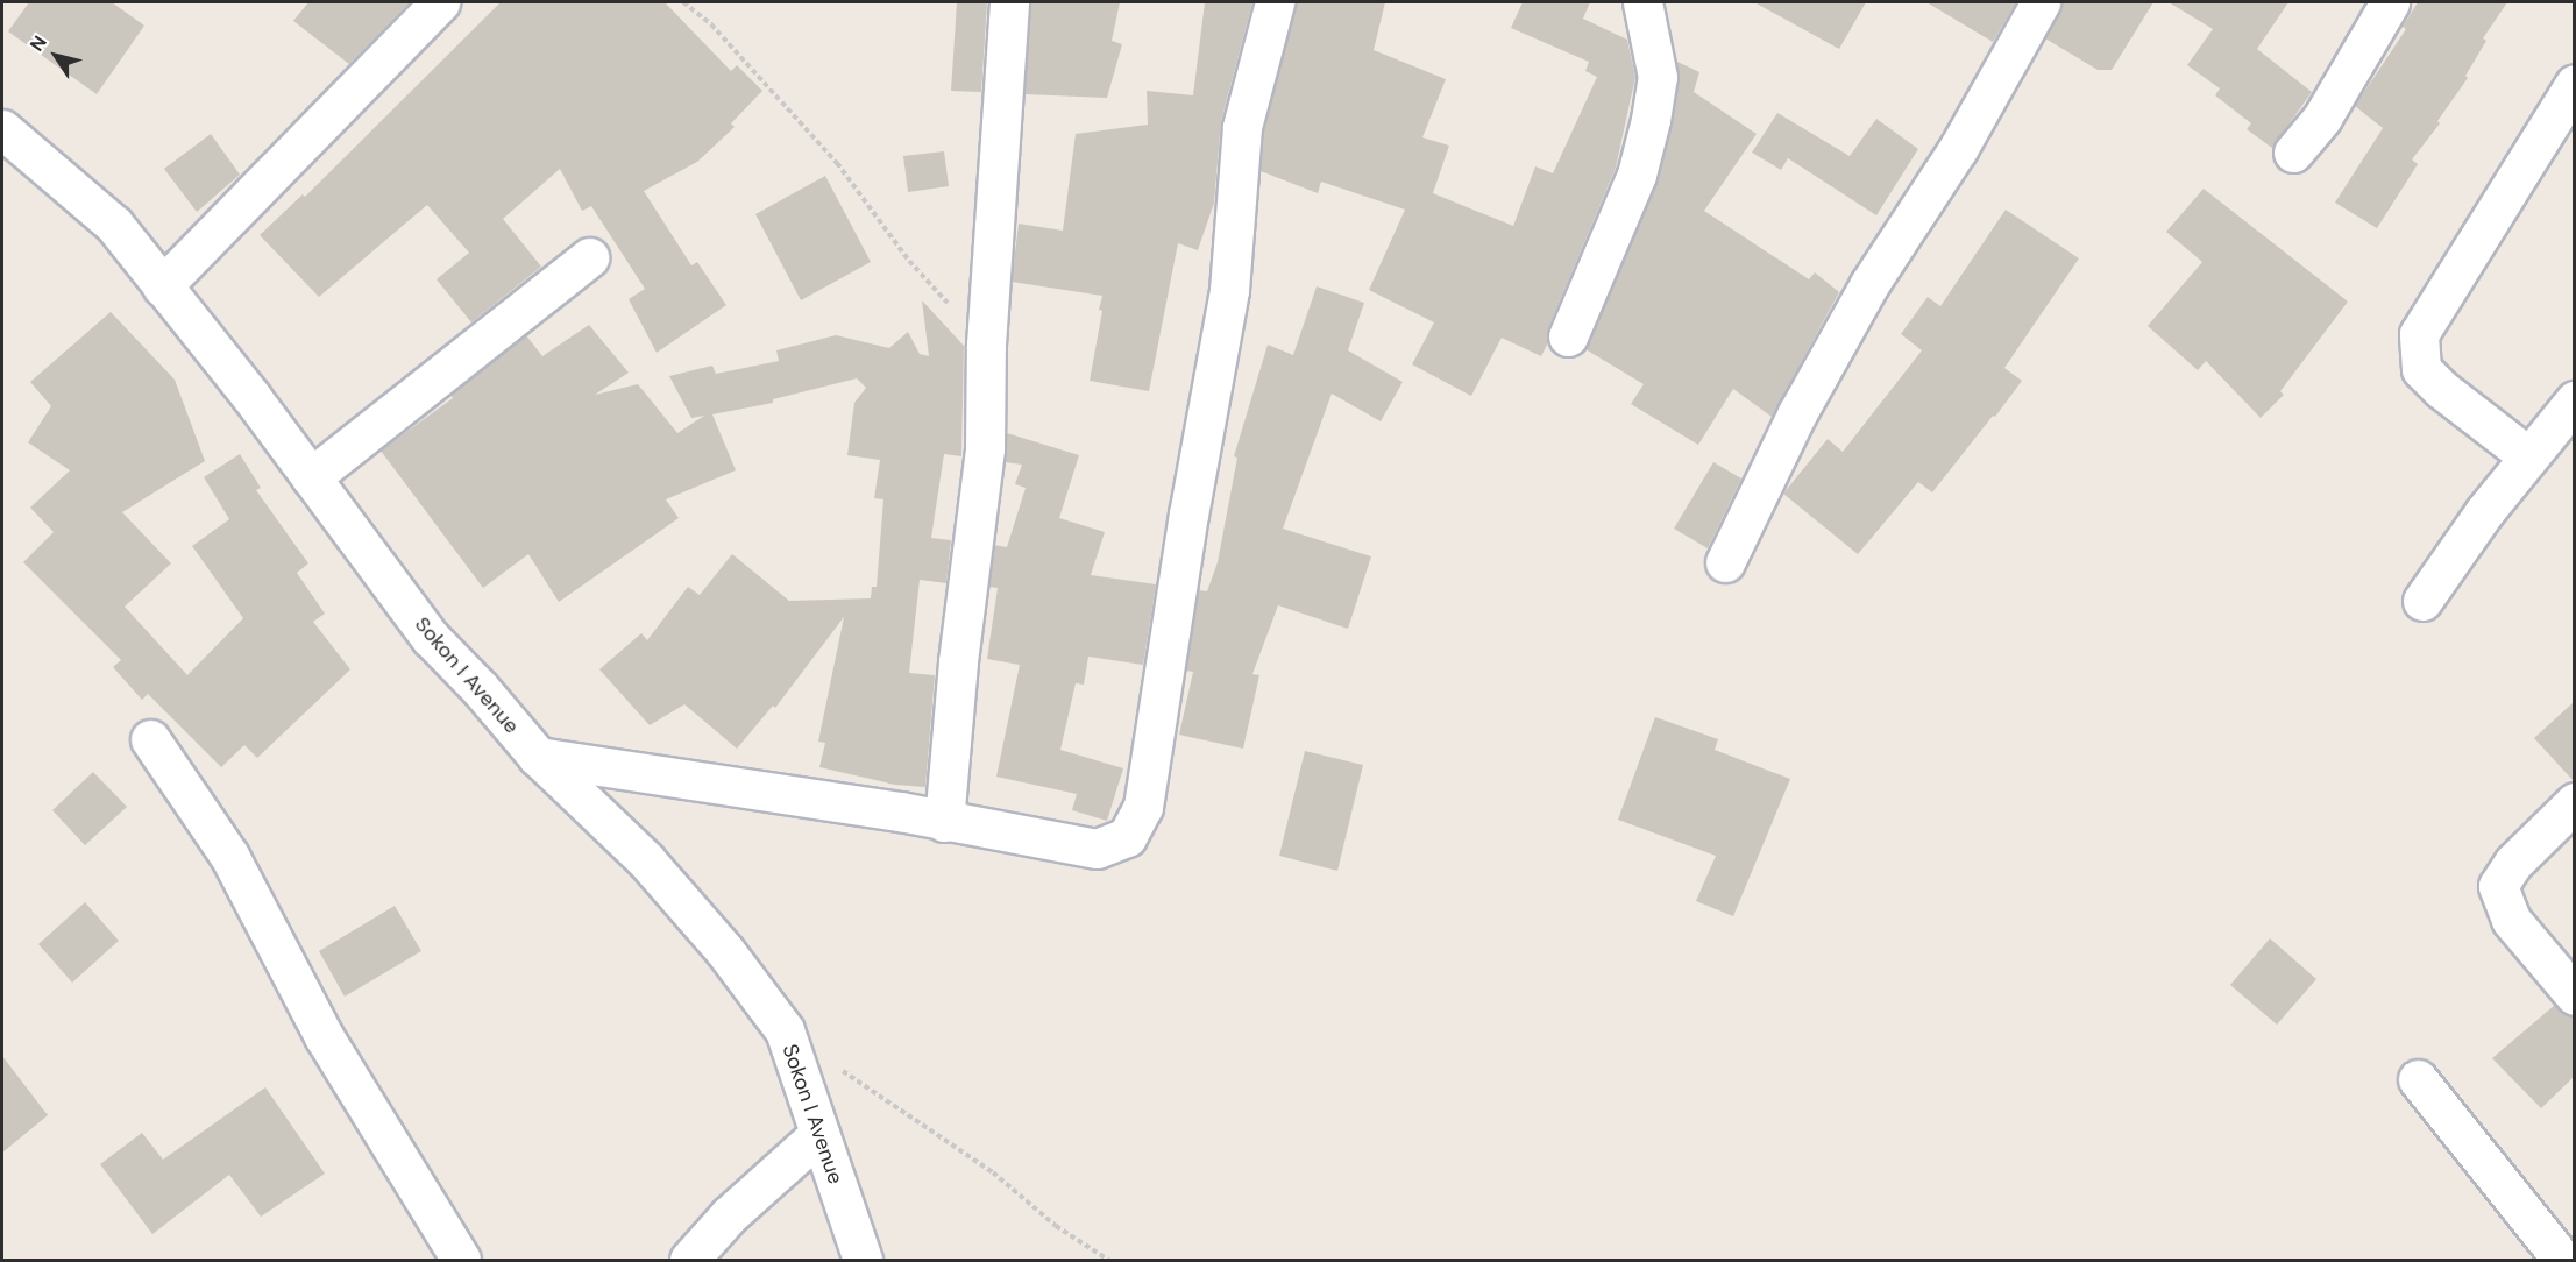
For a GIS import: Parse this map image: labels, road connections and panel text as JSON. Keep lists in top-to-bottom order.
{
  "streets": {
    "street": ["Sokon I Avenue"]
  },
  "north": "top left"
}
